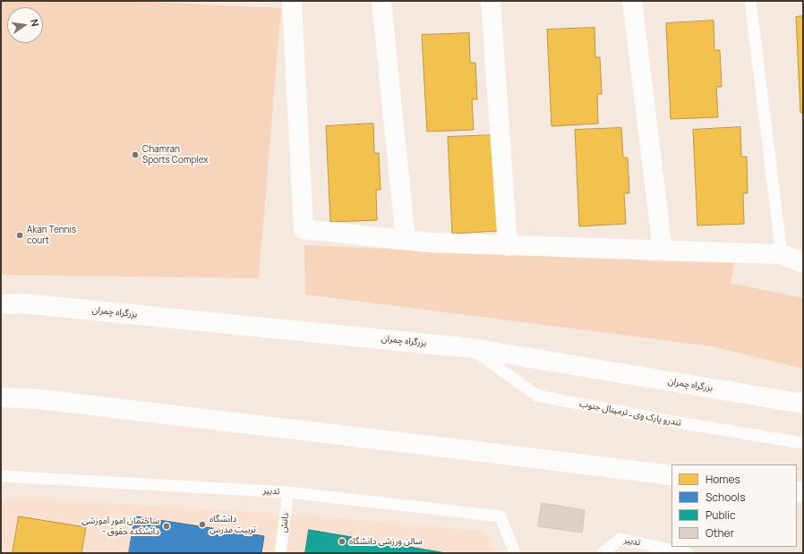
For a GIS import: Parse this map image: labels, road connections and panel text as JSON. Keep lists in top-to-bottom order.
{
  "streets": {
    "main road": ["بزرگراه چمران"],
    "lane": ["تندرو پارک وی ـ ترمینال جنوب", "تدبیر", "دانش"]
  },
  "crossings": [
    ["بزرگراه چمران", "تندرو پارک وی ـ ترمینال جنوب"],
    ["تدبیر", "دانش"]
  ],
  "places": [
    "Chamran Sports Complex",
    "Akan Tennis court",
    "دانشگاه تربیت مدرس",
    "ساختمان امور آموزشی - دانشکده حقوق",
    "سالن ورزشی دانشگاه"
  ],
  "legend": [
    "Homes",
    "Schools",
    "Public",
    "Other"
  ],
  "north": "right"
}
